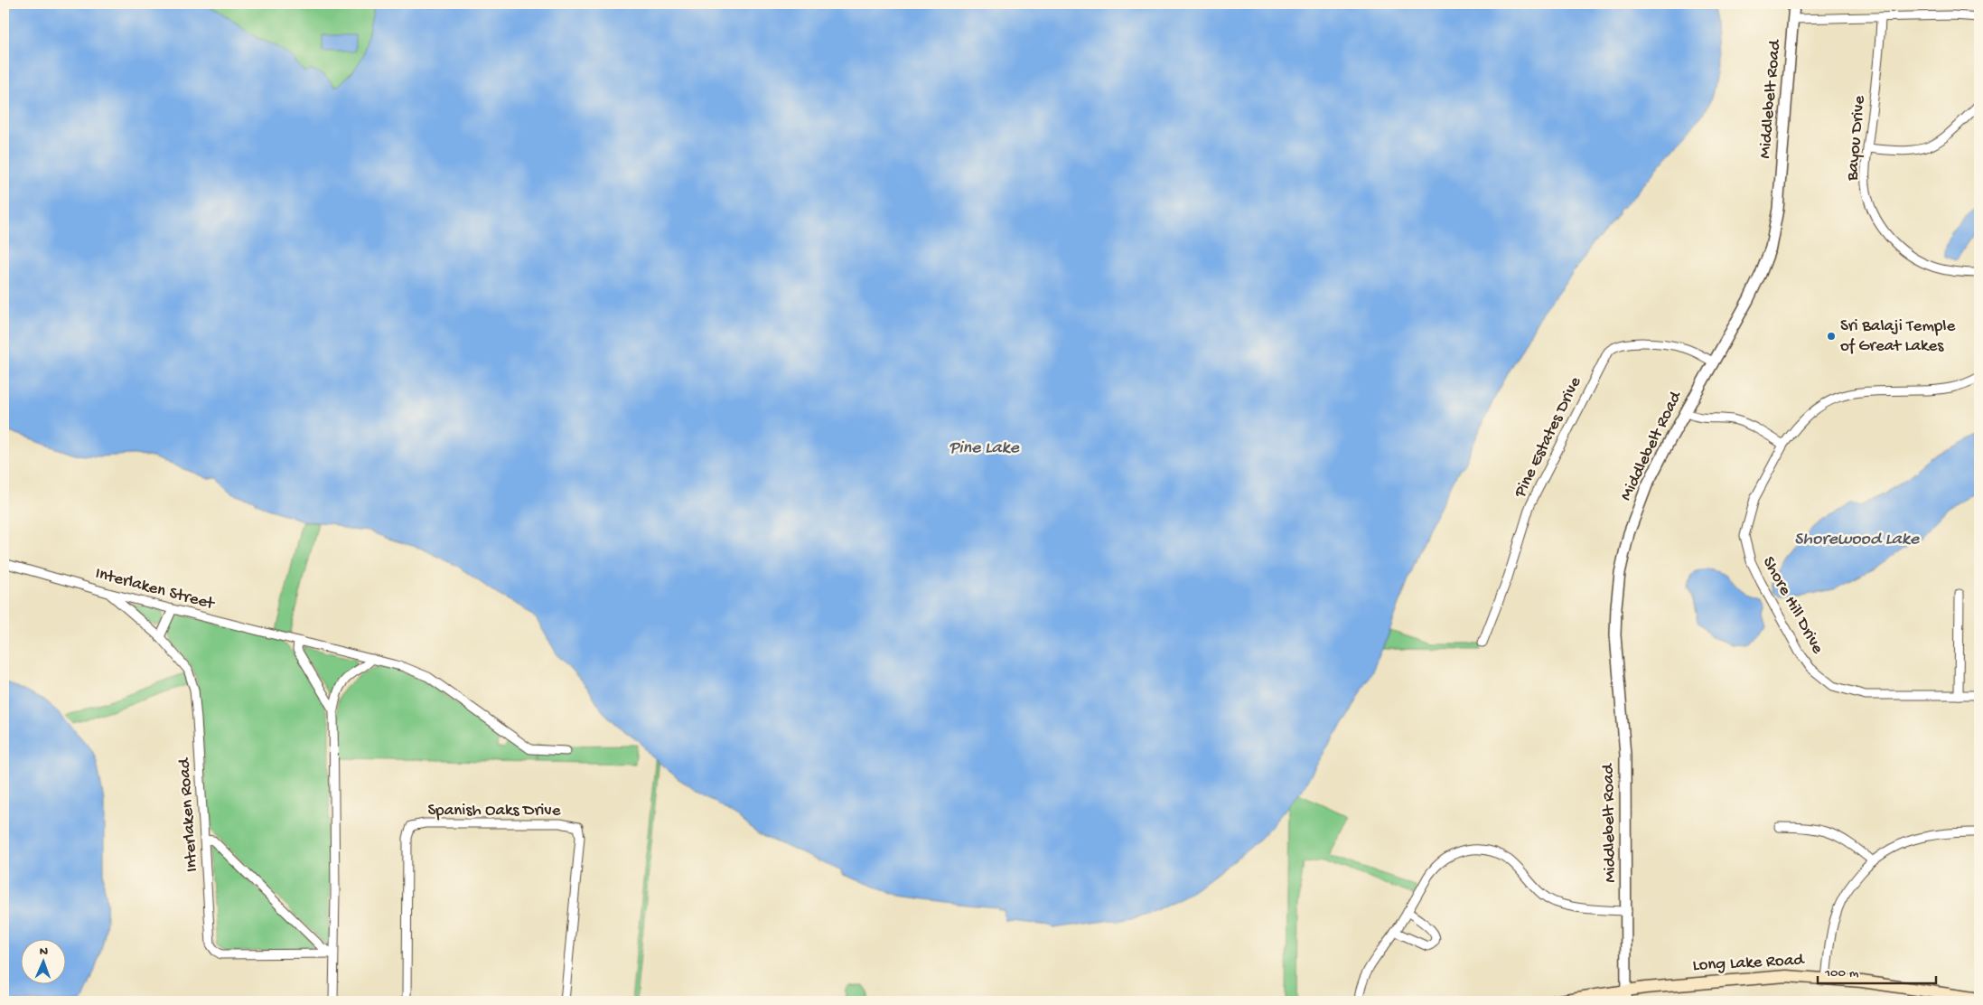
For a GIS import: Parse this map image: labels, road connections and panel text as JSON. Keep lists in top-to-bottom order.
{
  "streets": {
    "main road": ["Long Lake Road"],
    "street": [
      "Middlebelt Road",
      "Bayou Drive",
      "Pine Estates Drive",
      "Interlaken Street",
      "Shore Hill Drive",
      "Spanish Oaks Drive",
      "Interlaken Road"
    ]
  },
  "crossings": [
    ["Middlebelt Road", "Pine Estates Drive"],
    ["Middlebelt Road", "Long Lake Road"],
    ["Interlaken Street", "Interlaken Road"]
  ],
  "water": ["Pine Lake", "Shorewood Lake"],
  "places": ["Sri Balaji Temple of Great Lakes"],
  "scale_bar": "100 m",
  "north": "top"
}
